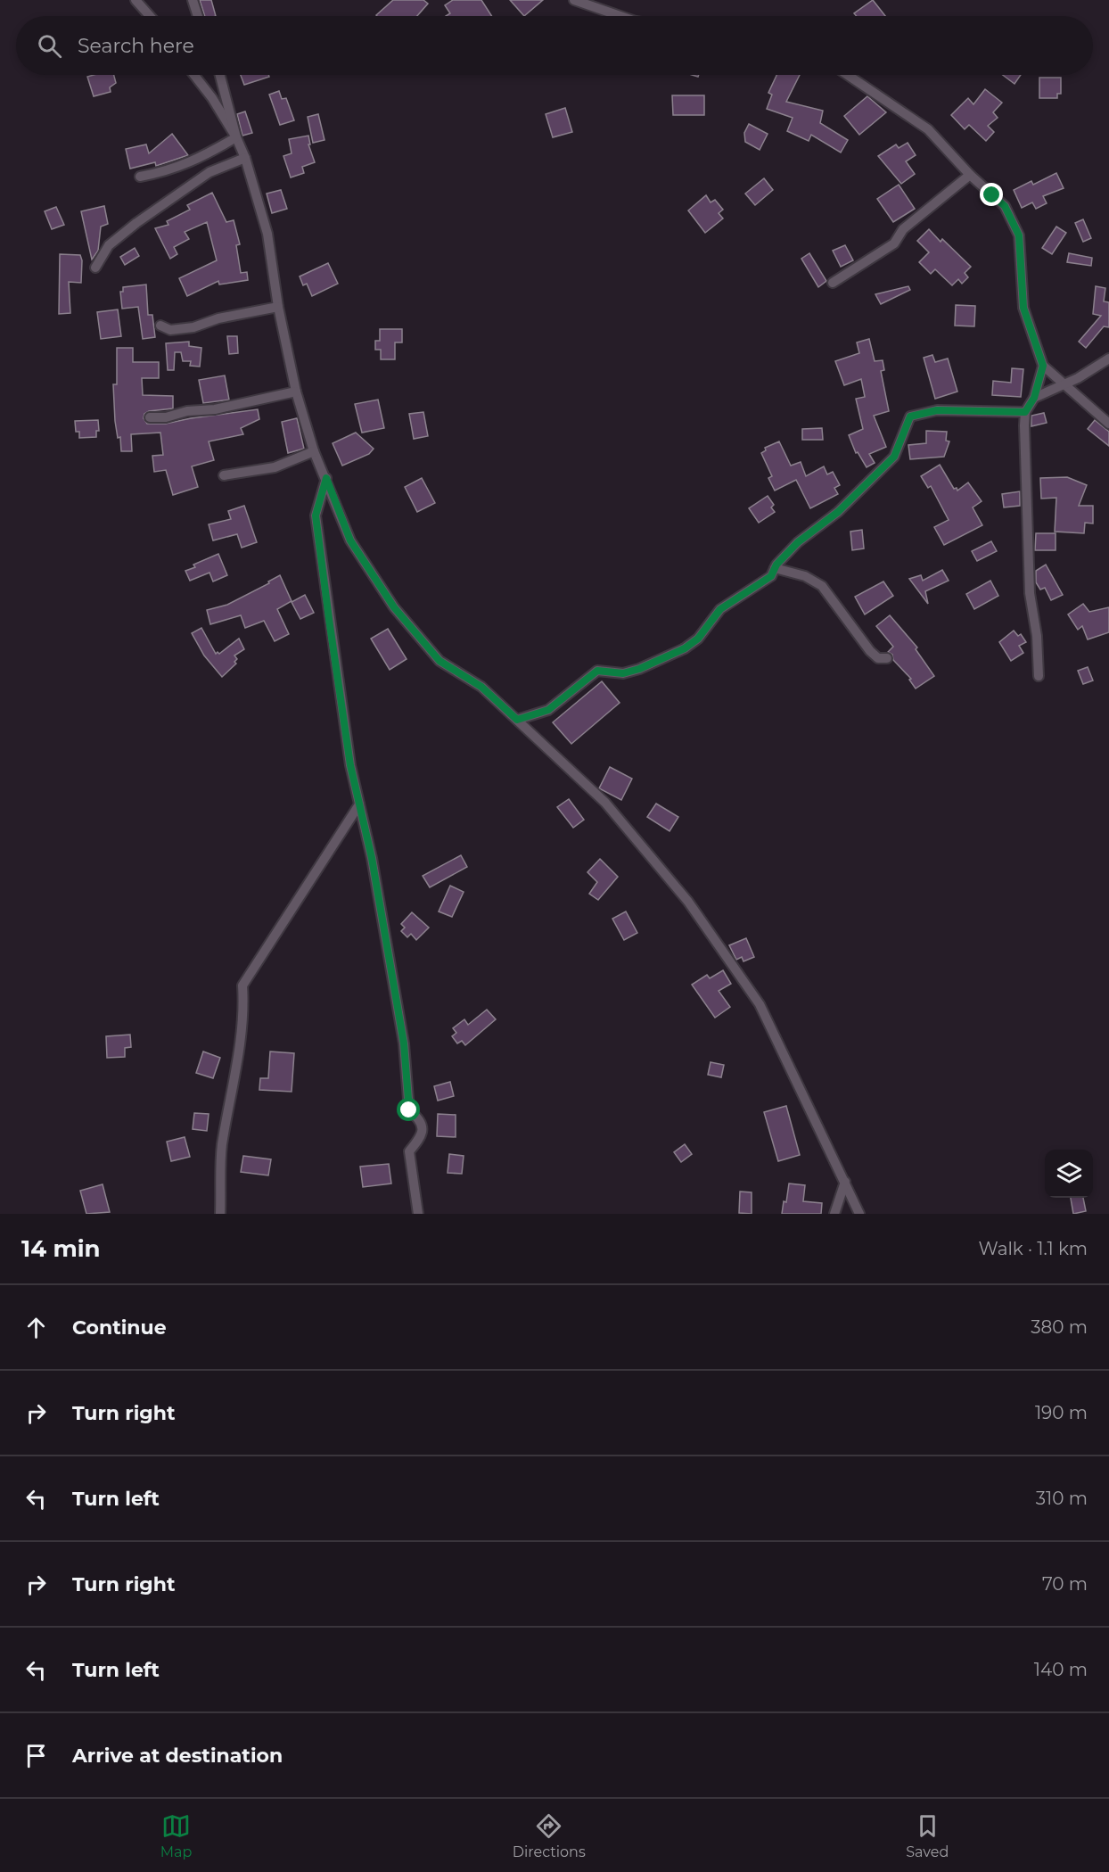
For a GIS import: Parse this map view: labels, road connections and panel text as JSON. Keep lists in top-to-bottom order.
{
  "page": {
    "search": "Search here",
    "heading": ["14 min", "Walk · 1.1 km"],
    "list": [
      ["Continue", "380 m"],
      ["Turn right", "190 m"],
      ["Turn left", "310 m"],
      ["Turn right", "70 m"],
      ["Turn left", "140 m"],
      "Arrive at destination"
    ],
    "nav": ["Map", "Directions", "Saved"]
  }
}
